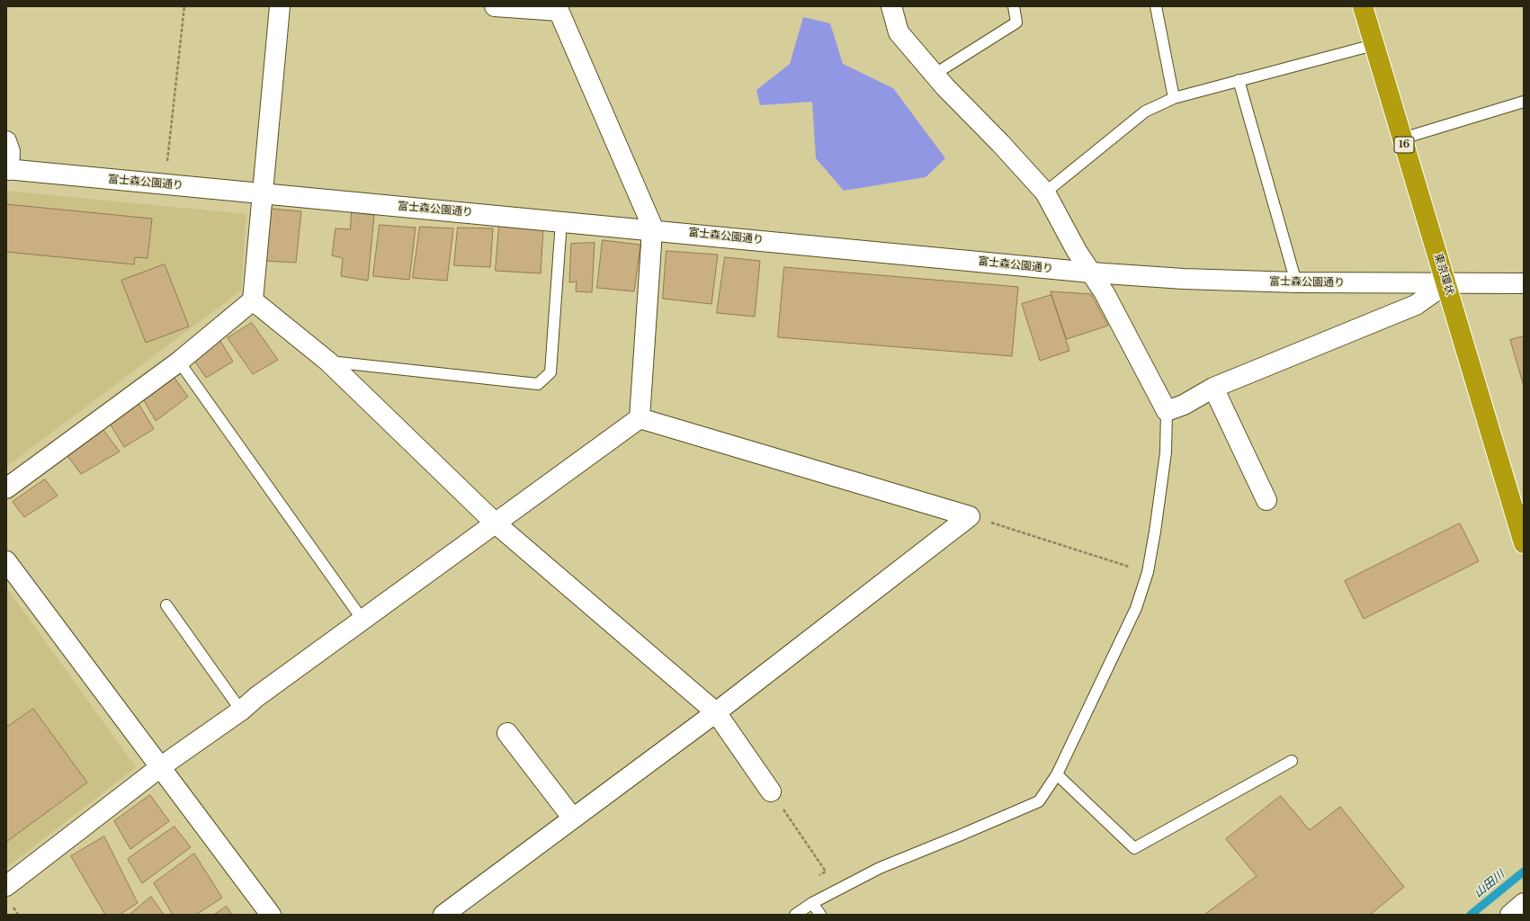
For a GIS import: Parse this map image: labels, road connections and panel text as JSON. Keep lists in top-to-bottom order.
{
  "streets": {
    "highway": ["16", "東京環状"],
    "street": ["富士森公園通り"]
  },
  "crossings": [
    ["富士森公園通り", "東京環状"]
  ],
  "water": ["山田川"]
}
